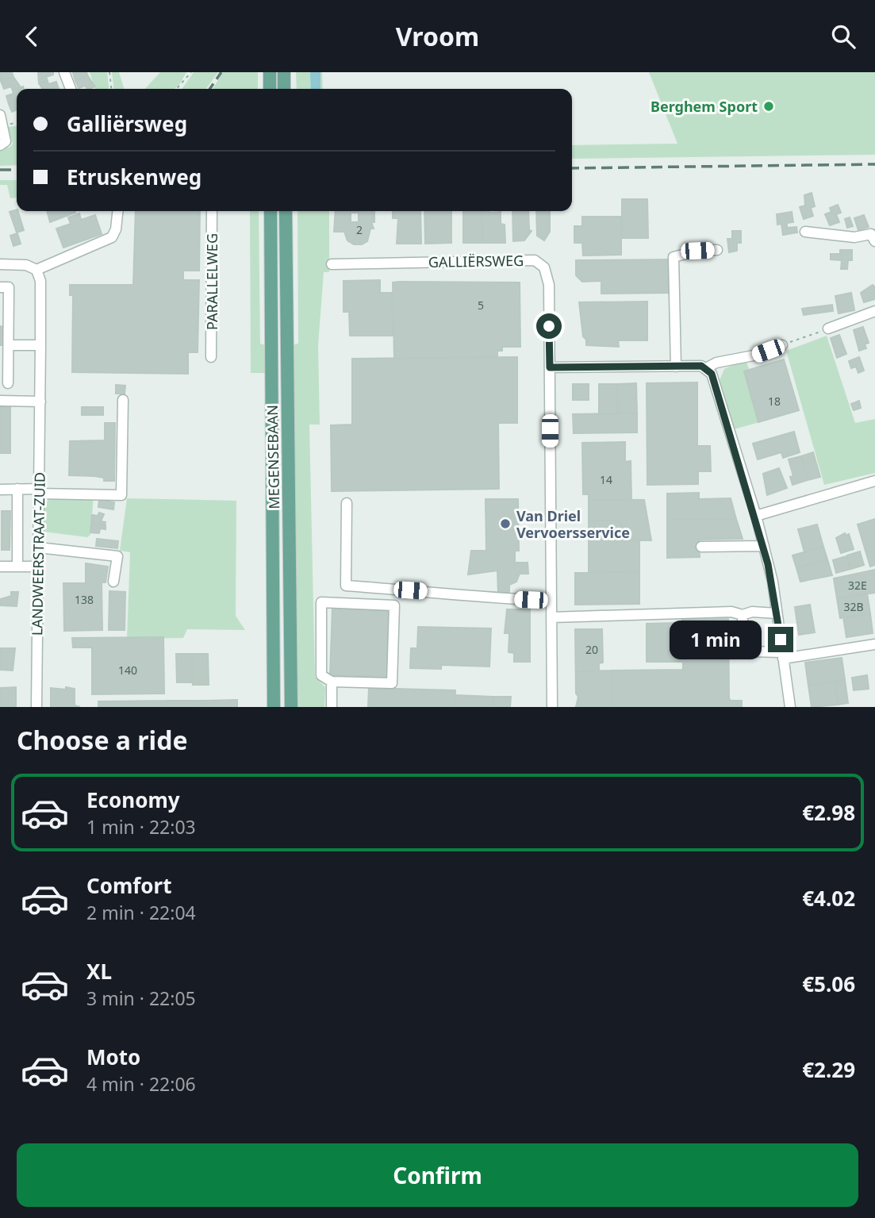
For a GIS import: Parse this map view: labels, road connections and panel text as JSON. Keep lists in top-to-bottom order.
{
  "streets": {
    "main road": ["MEGENSEBAAN"],
    "street": ["GALLIËRSWEG", "PARALLELWEG", "LANDWEERSTRAAT-ZUID"]
  },
  "places": ["Berghem Sport", "Van Driel Vervoersservice"],
  "house_numbers": [
    "2",
    "5",
    "18",
    "14",
    "32E",
    "138",
    "32B",
    "20",
    "140"
  ],
  "page": {
    "header": "Vroom",
    "banner": ["Galliërsweg", "Etruskenweg"],
    "bubble": "1 min",
    "heading": "Choose a ride",
    "list": [
      {
        "name": "Economy",
        "note": "1 min · 22:03",
        "value": "€2.98"
      },
      {
        "name": "Comfort",
        "note": "2 min · 22:04",
        "value": "€4.02"
      },
      {
        "name": "XL",
        "note": "3 min · 22:05",
        "value": "€5.06"
      },
      {
        "name": "Moto",
        "note": "4 min · 22:06",
        "value": "€2.29"
      }
    ],
    "buttons": "Confirm"
  }
}
